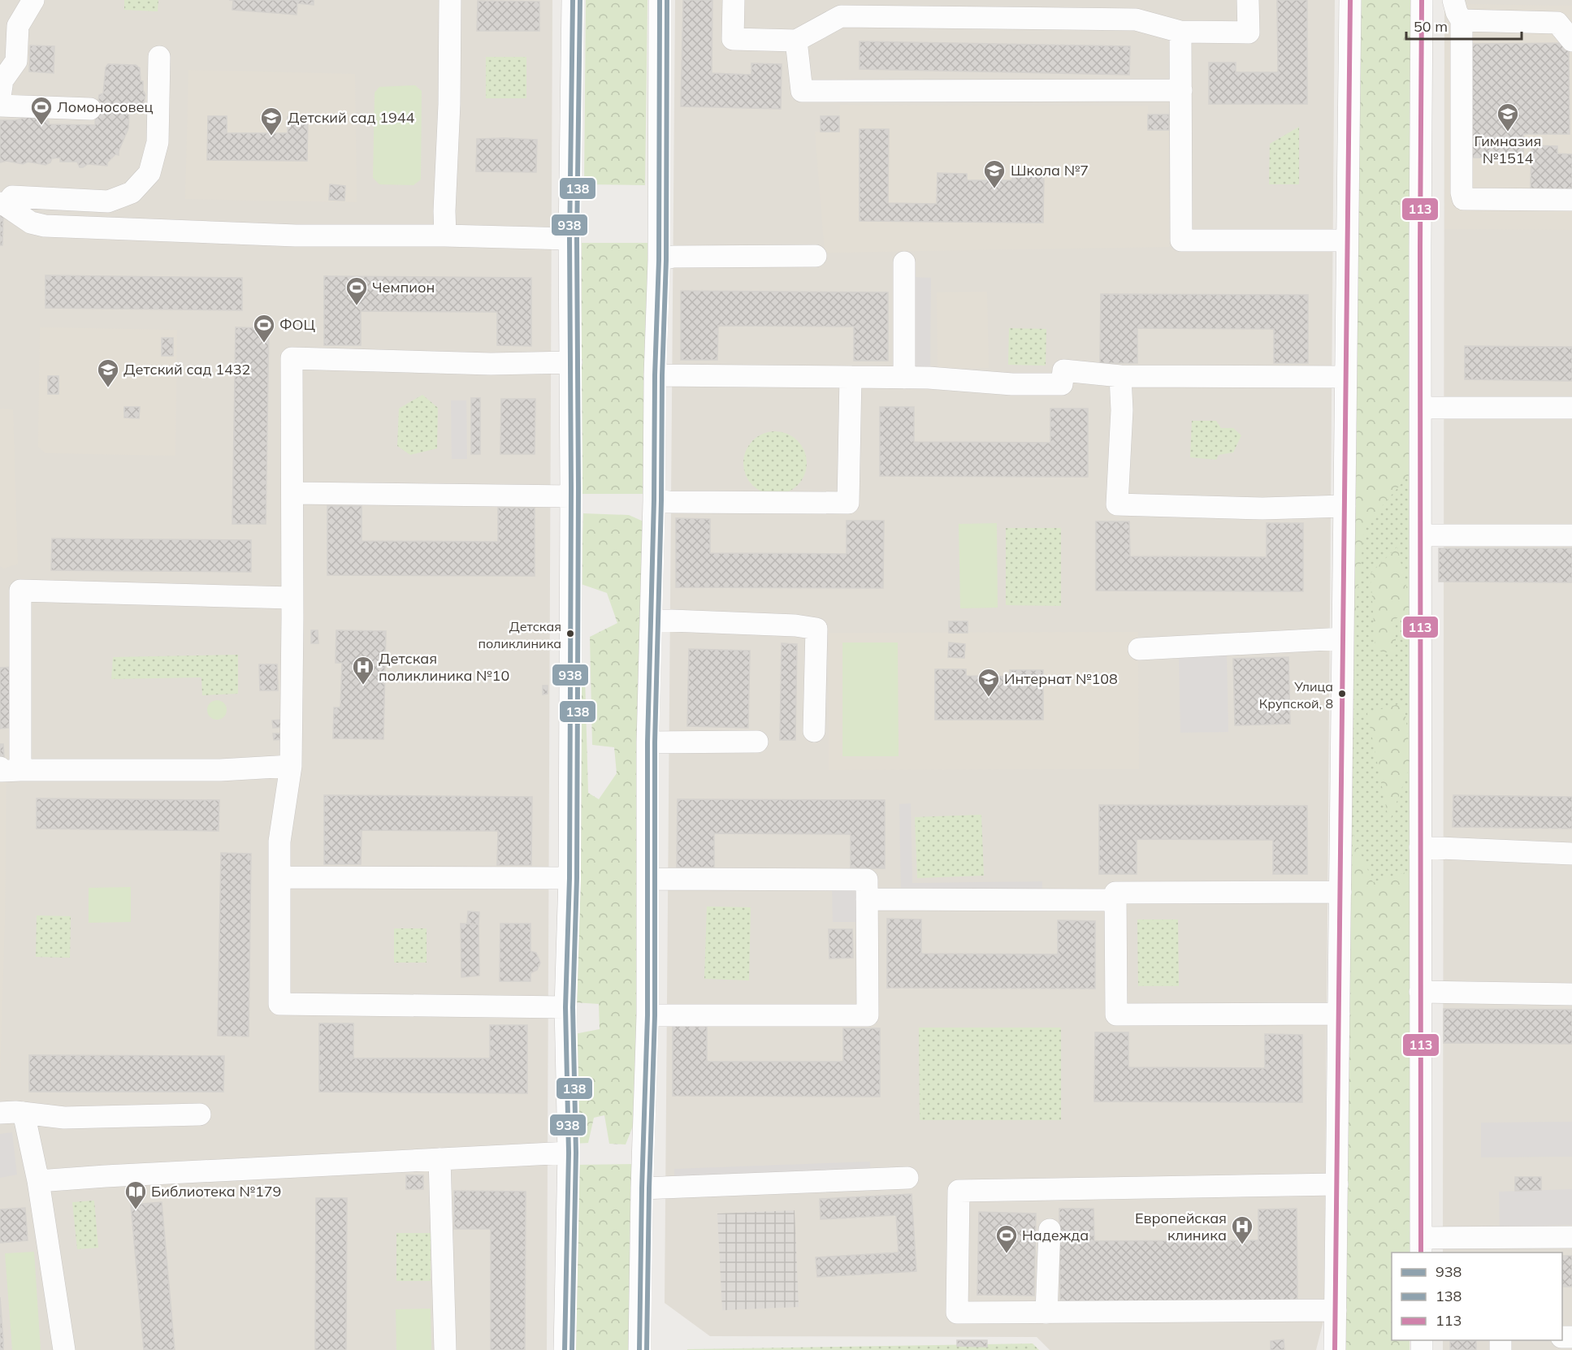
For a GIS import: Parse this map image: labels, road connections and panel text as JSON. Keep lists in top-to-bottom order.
{
  "places": {
    "sports": [
      "Ломоносовец",
      "Чемпион",
      "ФОЦ",
      "Надежда"
    ],
    "school or university": [
      "Гимназия №1514",
      "Детский сад 1944",
      "Школа №7",
      "Детский сад 1432",
      "Интернат №108"
    ],
    "other": ["Детская поликлиника", "Улица Крупской, 8"],
    "hospital": ["Детская поликлиника №10", "Европейская клиника"],
    "library": ["Библиотека №179"]
  },
  "lines": ["transit line 938", "transit line 138", "transit line 113"],
  "legend": ["938", "138", "113"],
  "scale_bar": "50 m"
}
